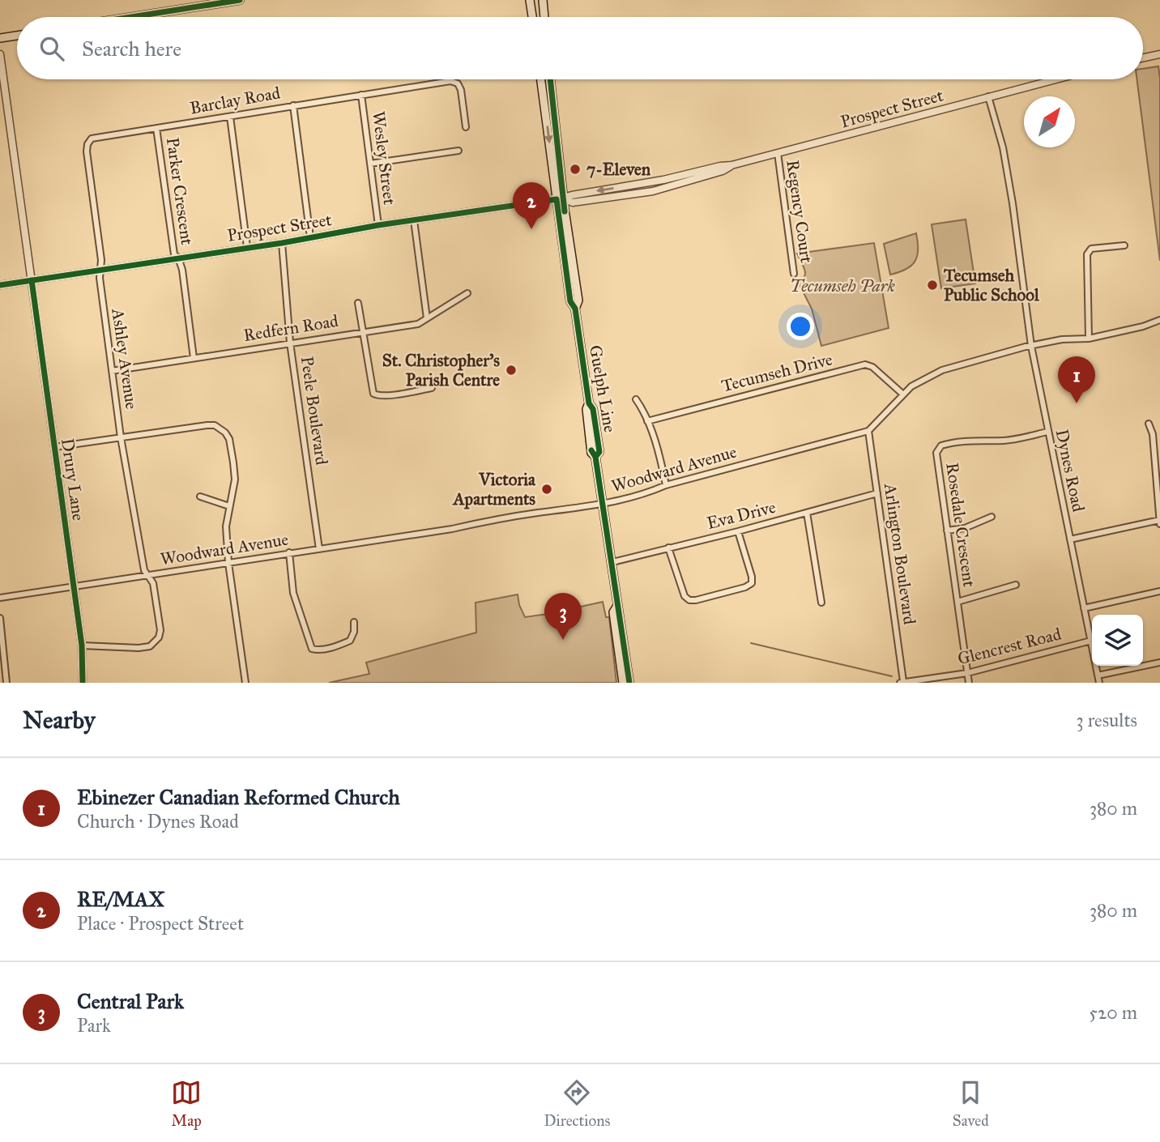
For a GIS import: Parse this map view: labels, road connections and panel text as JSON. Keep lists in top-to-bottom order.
{
  "streets": {
    "main road": ["Guelph Line"],
    "street": [
      "Barclay Road",
      "Prospect Street",
      "Wesley Street",
      "Parker Crescent",
      "Regency Court",
      "Redfern Road",
      "Ashley Avenue",
      "Tecumseh Drive",
      "Peele Boulevard",
      "Woodward Avenue",
      "Dynes Road",
      "Drury Lane",
      "Eva Drive",
      "Rosedale Crescent",
      "Arlington Boulevard",
      "Glencrest Road"
    ]
  },
  "crossings": [
    ["Barclay Road", "Wesley Street"],
    ["Barclay Road", "Parker Crescent"],
    ["Barclay Road", "Ashley Avenue"],
    ["Prospect Street", "Wesley Street"],
    ["Prospect Street", "Parker Crescent"],
    ["Prospect Street", "Regency Court"],
    ["Prospect Street", "Ashley Avenue"],
    ["Prospect Street", "Guelph Line"],
    ["Prospect Street", "Peele Boulevard"],
    ["Prospect Street", "Dynes Road"],
    ["Prospect Street", "Drury Lane"],
    ["Parker Crescent", "Redfern Road"],
    ["Redfern Road", "Ashley Avenue"],
    ["Redfern Road", "Peele Boulevard"],
    ["Ashley Avenue", "Woodward Avenue"],
    ["Ashley Avenue", "Drury Lane"],
    ["Guelph Line", "Woodward Avenue"],
    ["Guelph Line", "Eva Drive"],
    ["Peele Boulevard", "Woodward Avenue"],
    ["Woodward Avenue", "Drury Lane"],
    ["Woodward Avenue", "Arlington Boulevard"],
    ["Dynes Road", "Rosedale Crescent"],
    ["Dynes Road", "Glencrest Road"],
    ["Eva Drive", "Arlington Boulevard"],
    ["Rosedale Crescent", "Glencrest Road"],
    ["Arlington Boulevard", "Glencrest Road"]
  ],
  "parks": ["Tecumseh Park"],
  "places": [
    "7-Eleven",
    "Tecumseh Public School",
    "St. Christopher's Parish Centre",
    "Victoria Apartments"
  ],
  "north": "top right",
  "page": {
    "search": "Search here",
    "pins": ["2", "1", "3"],
    "heading": ["Nearby", "3 results"],
    "list": [
      {
        "mark": "1",
        "name": "Ebinezer Canadian Reformed Church",
        "note": "Church · Dynes Road",
        "value": "380 m"
      },
      {
        "mark": "2",
        "name": "RE/MAX",
        "note": "Place · Prospect Street",
        "value": "380 m"
      },
      {
        "mark": "3",
        "name": "Central Park",
        "note": "Park",
        "value": "520 m"
      }
    ],
    "nav": ["Map", "Directions", "Saved"]
  }
}
